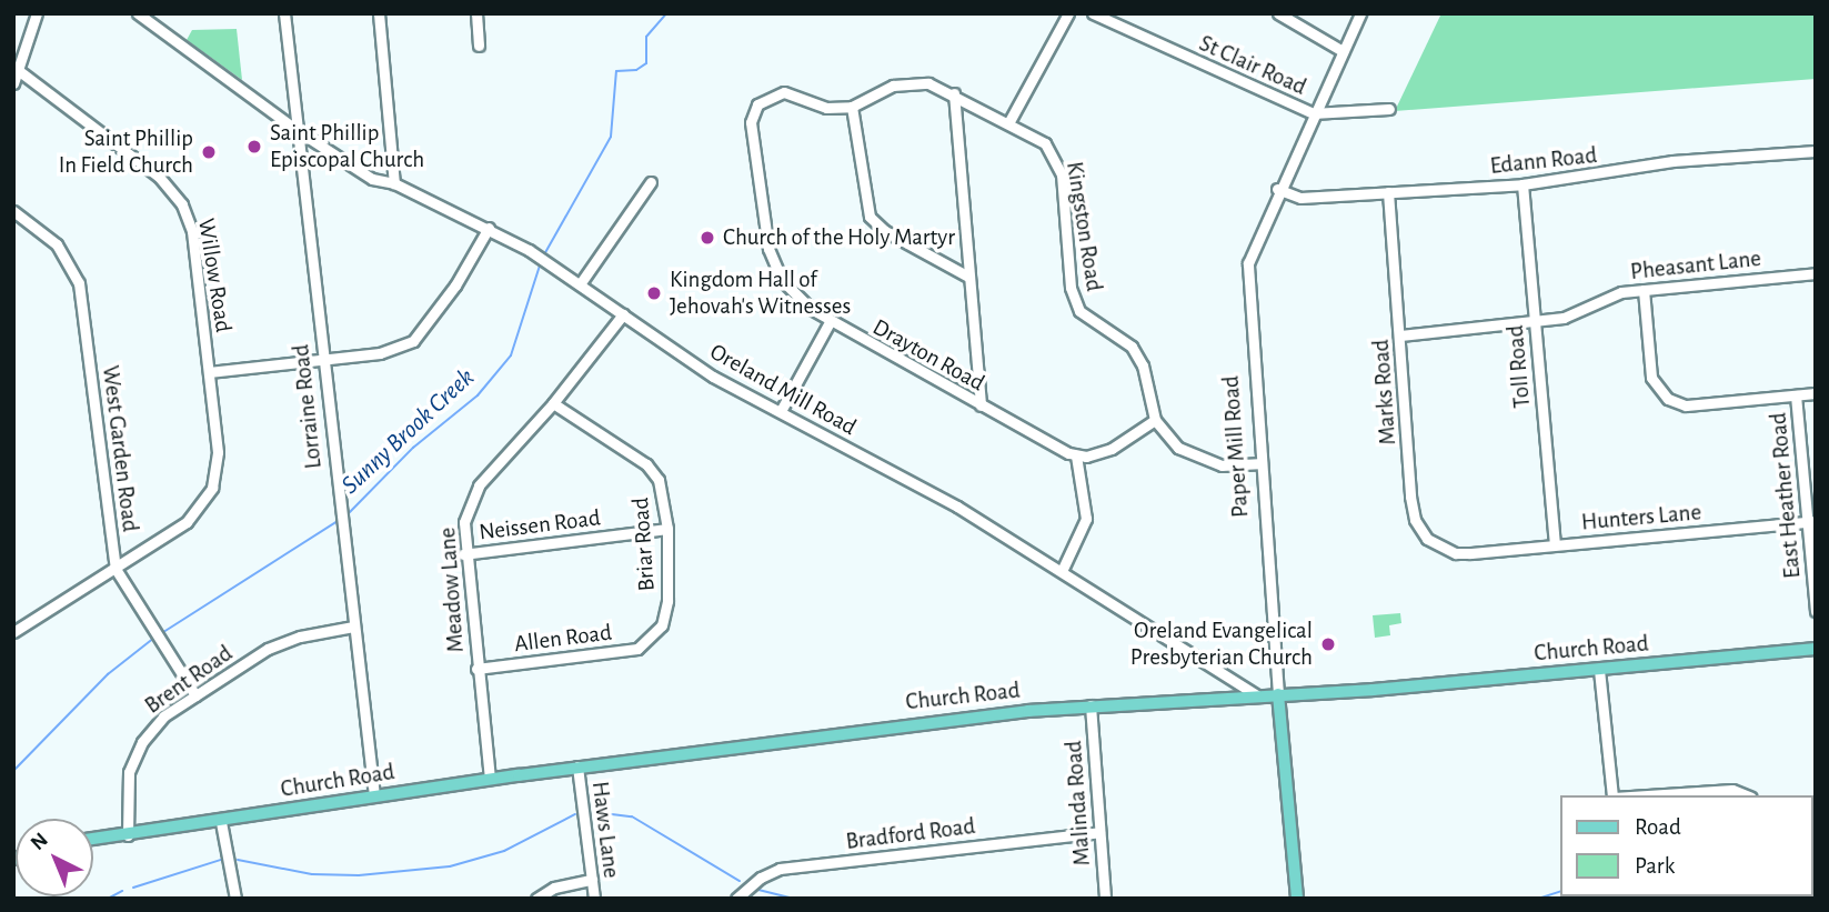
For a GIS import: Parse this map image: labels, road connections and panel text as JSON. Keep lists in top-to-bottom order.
{
  "streets": {
    "main road": ["Paper Mill Road", "Church Road"],
    "street": [
      "St Clair Road",
      "Edann Road",
      "Kingston Road",
      "Pheasant Lane",
      "Willow Road",
      "Drayton Road",
      "Toll Road",
      "Oreland Mill Road",
      "Marks Road",
      "Lorraine Road",
      "West Garden Road",
      "East Heather Road",
      "Hunters Lane",
      "Neissen Road",
      "Briar Road",
      "Meadow Lane",
      "Allen Road",
      "Brent Road",
      "Malinda Road",
      "Haws Lane",
      "Bradford Road"
    ]
  },
  "crossings": [
    ["St Clair Road", "Paper Mill Road"],
    ["Edann Road", "Toll Road"],
    ["Edann Road", "Marks Road"],
    ["Edann Road", "Paper Mill Road"],
    ["Kingston Road", "Drayton Road"],
    ["Kingston Road", "Paper Mill Road"],
    ["Pheasant Lane", "Toll Road"],
    ["Pheasant Lane", "Marks Road"],
    ["Willow Road", "West Garden Road"],
    ["Toll Road", "Hunters Lane"],
    ["Oreland Mill Road", "Lorraine Road"],
    ["Oreland Mill Road", "Meadow Lane"],
    ["Oreland Mill Road", "Church Road"],
    ["Marks Road", "Hunters Lane"],
    ["Lorraine Road", "Church Road"],
    ["Lorraine Road", "Brent Road"],
    ["Paper Mill Road", "Church Road"],
    ["West Garden Road", "Brent Road"],
    ["East Heather Road", "Hunters Lane"],
    ["Neissen Road", "Briar Road"],
    ["Neissen Road", "Meadow Lane"],
    ["Briar Road", "Meadow Lane"],
    ["Briar Road", "Allen Road"],
    ["Meadow Lane", "Allen Road"],
    ["Meadow Lane", "Church Road"],
    ["Church Road", "Brent Road"],
    ["Church Road", "Malinda Road"],
    ["Church Road", "Haws Lane"],
    ["Malinda Road", "Bradford Road"]
  ],
  "water": ["Sunny Brook Creek"],
  "places": [
    "Saint Phillip Episcopal Church",
    "Saint Phillip In Field Church",
    "Church of the Holy Martyr",
    "Kingdom Hall of Jehovah's Witnesses",
    "Oreland Evangelical Presbyterian Church"
  ],
  "legend": ["Road", "Park"],
  "north": "top left"
}
